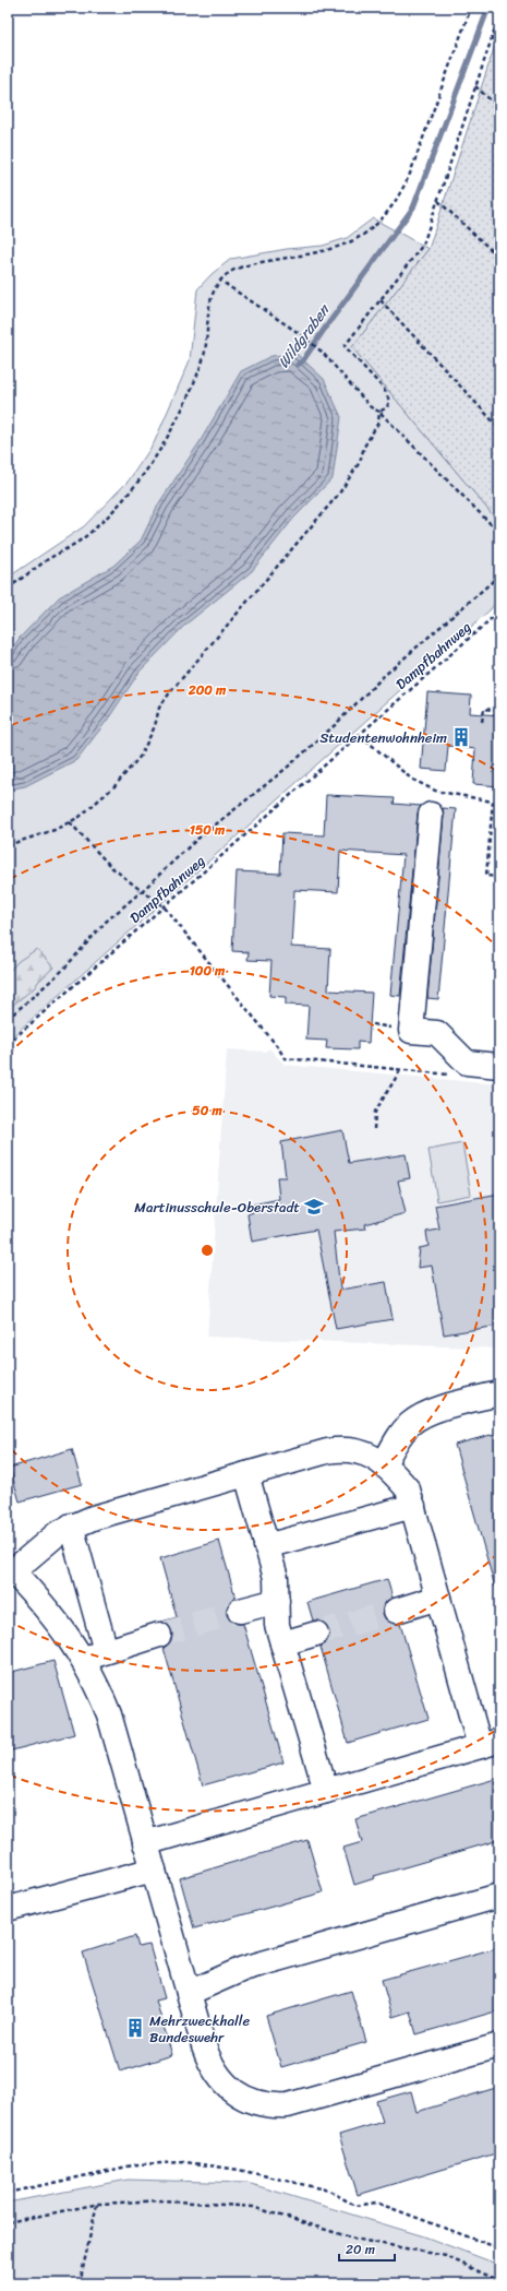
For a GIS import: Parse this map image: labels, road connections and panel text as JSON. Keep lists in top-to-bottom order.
{
  "streets": {
    "path": ["Dampfbahnweg"]
  },
  "water": ["Wildgraben"],
  "places": {
    "building": ["Studentenwohnheim", "Mehrzweckhalle Bundeswehr"],
    "school or university": ["Martinusschule-Oberstadt"]
  },
  "scale_bar": "20 m",
  "rings": [
    "200 m",
    "150 m",
    "100 m",
    "50 m"
  ]
}
